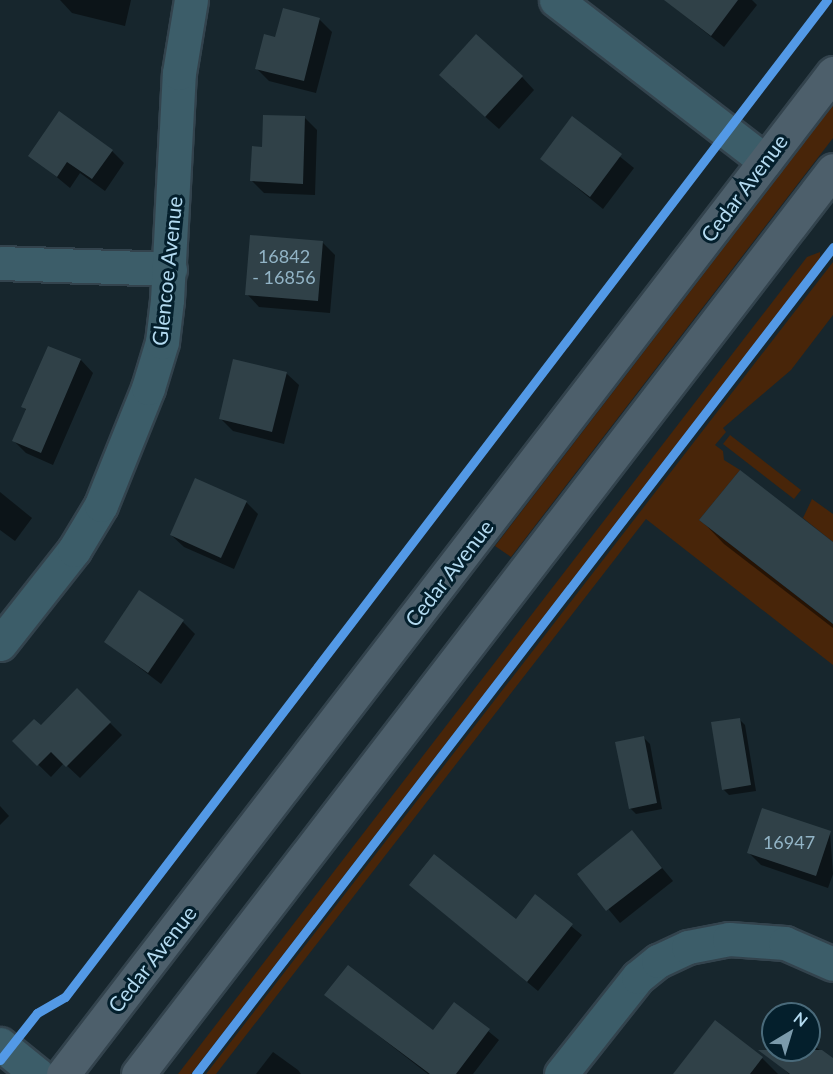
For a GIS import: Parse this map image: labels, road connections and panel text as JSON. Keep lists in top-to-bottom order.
{
  "streets": {
    "main road": ["Cedar Avenue"],
    "street": ["Glencoe Avenue"]
  },
  "house_numbers": ["16842 - 16856", "16947"],
  "north": "top right"
}
